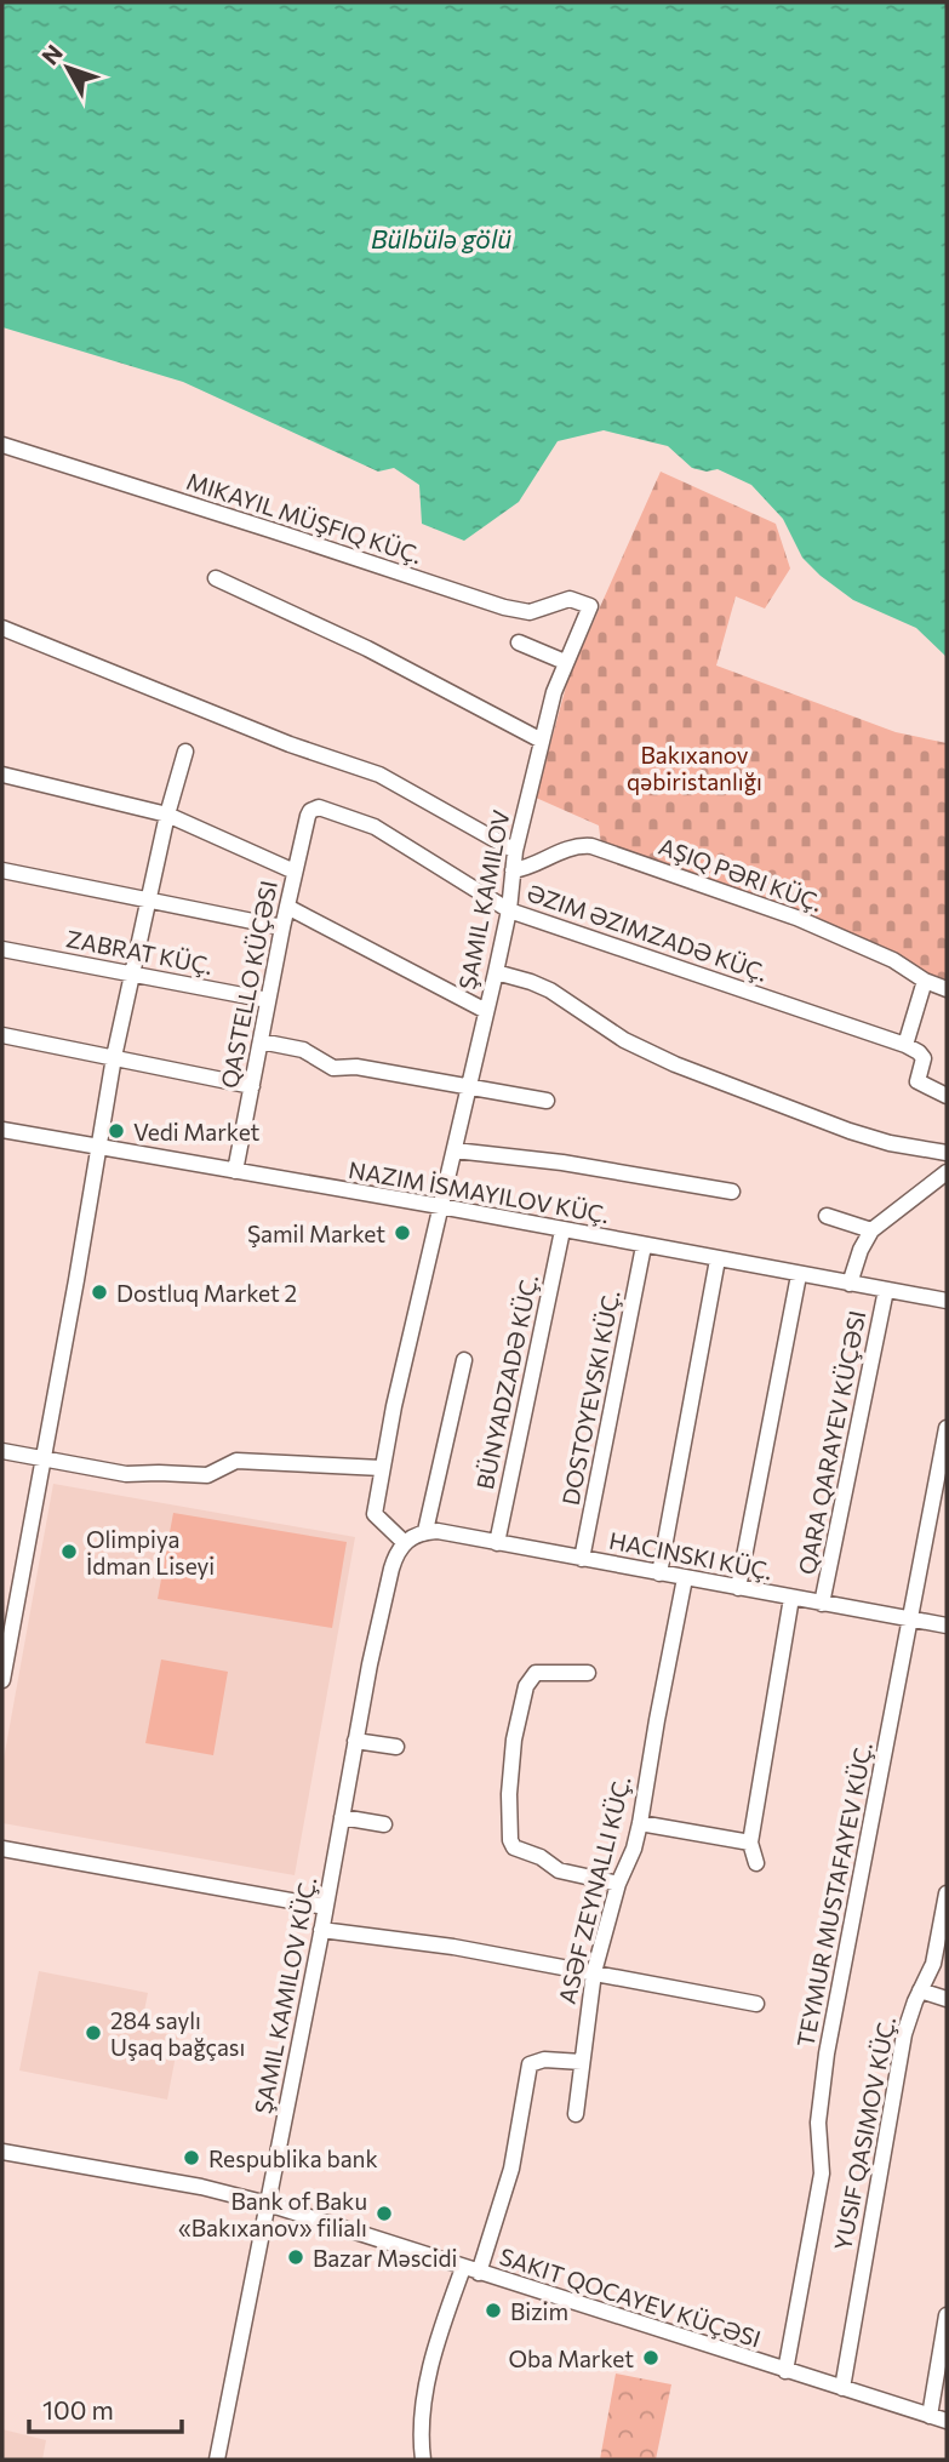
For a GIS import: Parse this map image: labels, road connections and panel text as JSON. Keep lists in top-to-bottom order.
{
  "streets": {
    "street": [
      "ŞAMIL KAMILOV",
      "ƏZIM ƏZIMZADƏ KÜÇ.",
      "ZABRAT KÜÇ.",
      "QASTELLO KÜÇƏSI",
      "BÜNYADZADƏ KÜÇ.",
      "DOSTOYEVSKI KÜÇ.",
      "QARA QARAYEV KÜÇƏSI",
      "TEYMUR MUSTAFAYEV KÜÇ.",
      "ŞAMIL KAMILOV KÜÇ.",
      "SAKIT QOCAYEV KÜÇƏSI"
    ]
  },
  "crossings": [
    ["ŞAMIL KAMILOV", "ƏZIM ƏZIMZADƏ KÜÇ."],
    ["ƏZIM ƏZIMZADƏ KÜÇ.", "QASTELLO KÜÇƏSI"],
    ["ZABRAT KÜÇ.", "QASTELLO KÜÇƏSI"],
    ["TEYMUR MUSTAFAYEV KÜÇ.", "SAKIT QOCAYEV KÜÇƏSI"],
    ["ŞAMIL KAMILOV KÜÇ.", "SAKIT QOCAYEV KÜÇƏSI"]
  ],
  "water": ["Bülbülə gölü"],
  "parks": ["Bakıxanov qəbiristanlığı"],
  "places": [
    "Vedi Market",
    "Şamil Market",
    "Dostluq Market 2",
    "Olimpiya İdman Liseyi",
    "284 saylı Uşaq bağçası",
    "Respublika bank",
    "Bank of Baku «Bakıxanov» filialı",
    "Bazar Məscidi",
    "Bizim",
    "Oba Market"
  ],
  "scale_bar": "100 m",
  "north": "top left"
}
